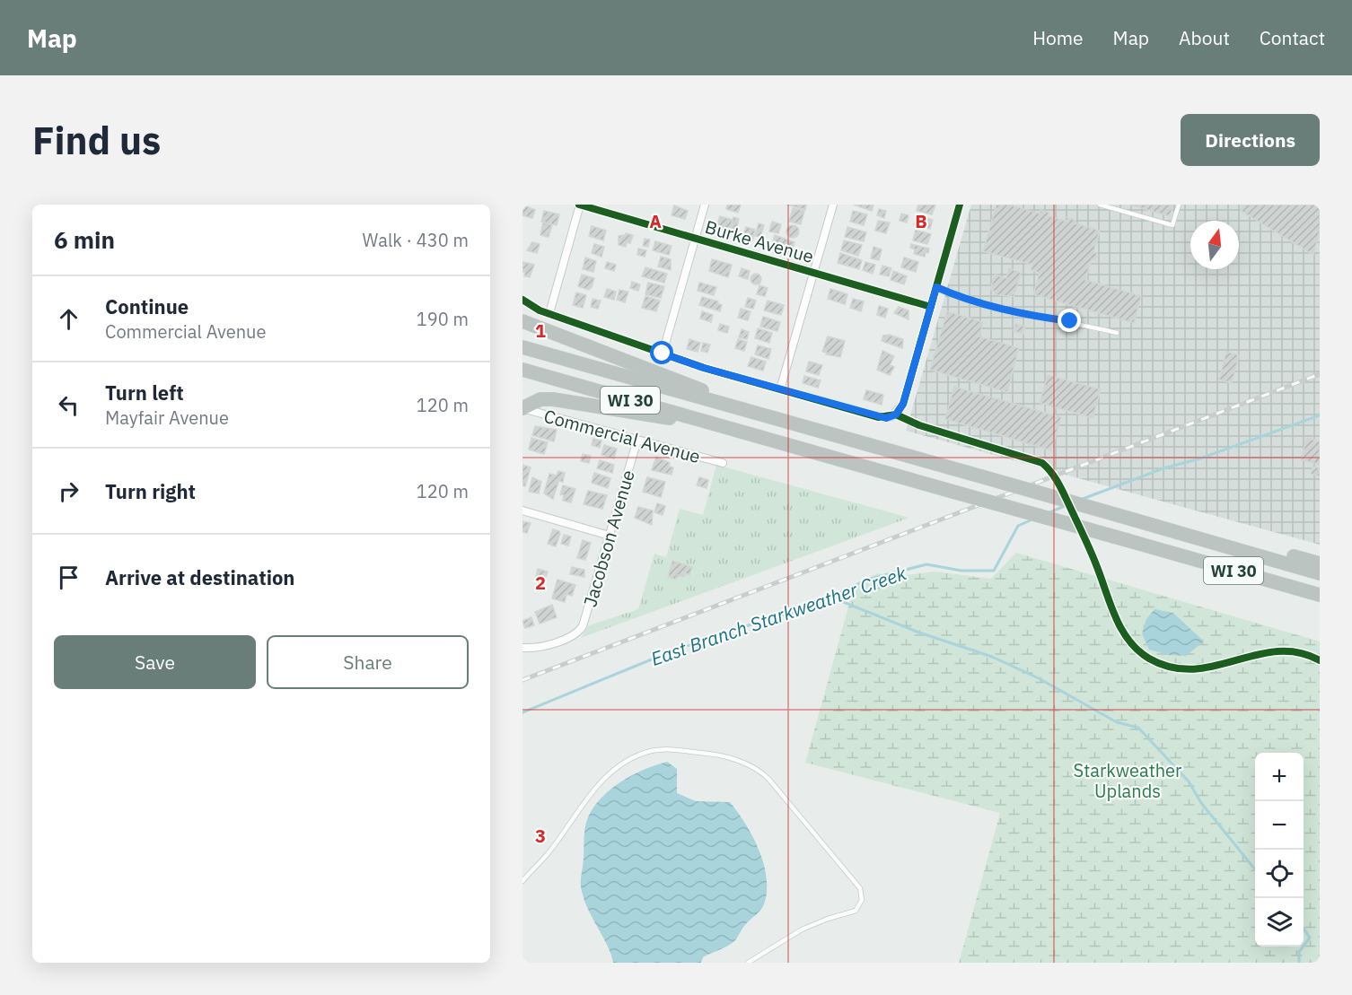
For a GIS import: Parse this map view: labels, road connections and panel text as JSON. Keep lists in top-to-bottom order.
{
  "streets": {
    "highway": ["WI 30"],
    "street": ["Burke Avenue", "Commercial Avenue", "Jacobson Avenue"]
  },
  "crossings": [
    ["Commercial Avenue", "Jacobson Avenue"]
  ],
  "water": ["East Branch Starkweather Creek"],
  "parks": ["Starkweather Uplands"],
  "north": "top",
  "page": {
    "header": "Map",
    "nav": [
      "Home",
      "Map",
      "About",
      "Contact"
    ],
    "buttons": [
      "Directions",
      ["Save", "Share"]
    ],
    "title": "Find us",
    "heading": ["6 min", "Walk · 430 m"],
    "list": [
      ["Continue", "Commercial Avenue", "190 m"],
      ["Turn left", "Mayfair Avenue", "120 m"],
      ["Turn right", "120 m"],
      "Arrive at destination"
    ],
    "map_buttons": ["+", "−"]
  },
  "grid": {
    "columns": ["A", "B"],
    "rows": ["1", "2", "3"]
  }
}
